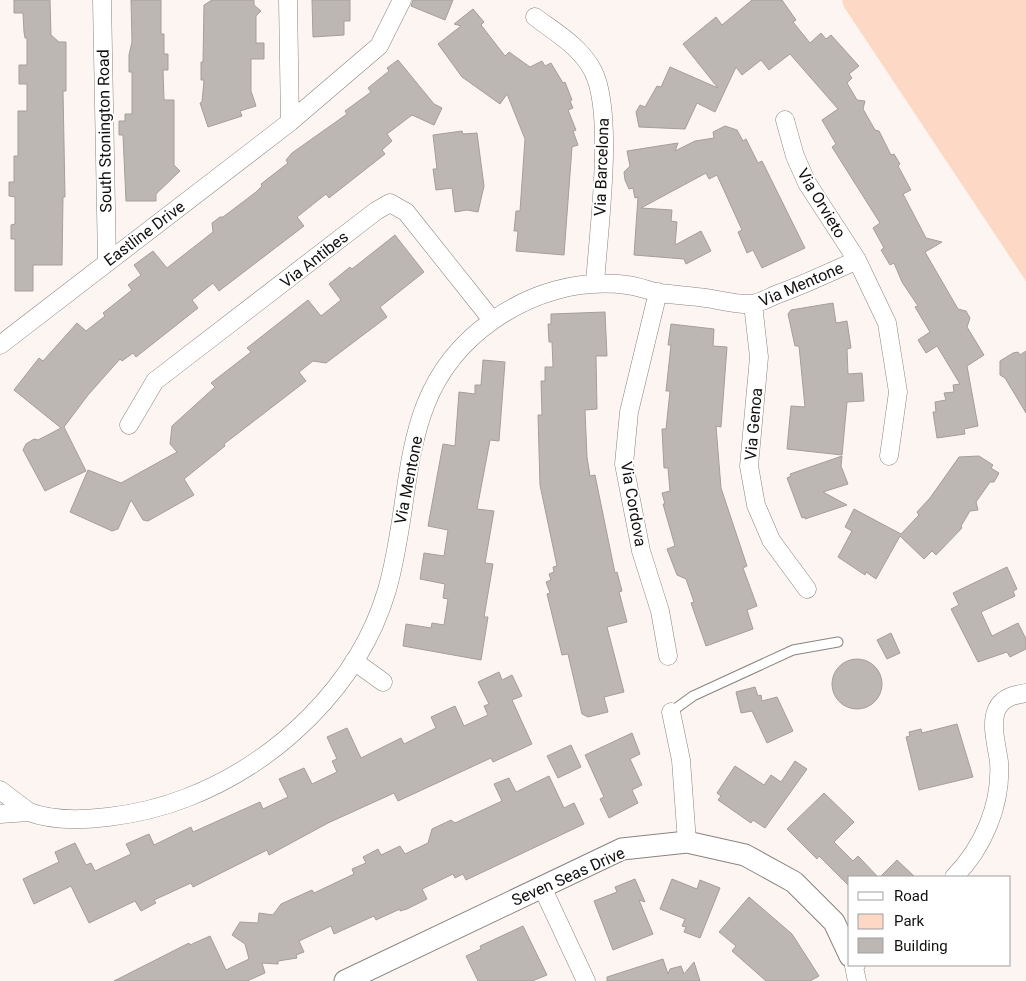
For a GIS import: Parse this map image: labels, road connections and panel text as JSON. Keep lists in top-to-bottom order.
{
  "streets": {
    "street": [
      "South Stonington Road",
      "Via Barcelona",
      "Via Orvieto",
      "Eastline Drive",
      "Via Antibes",
      "Via Mentone",
      "Via Genoa",
      "Via Cordova",
      "Seven Seas Drive"
    ]
  },
  "crossings": [
    ["South Stonington Road", "Eastline Drive"],
    ["Via Barcelona", "Via Mentone"],
    ["Via Orvieto", "Via Mentone"],
    ["Via Antibes", "Via Mentone"],
    ["Via Mentone", "Via Genoa"],
    ["Via Mentone", "Via Cordova"]
  ],
  "legend": ["Road", "Park", "Building"]
}
